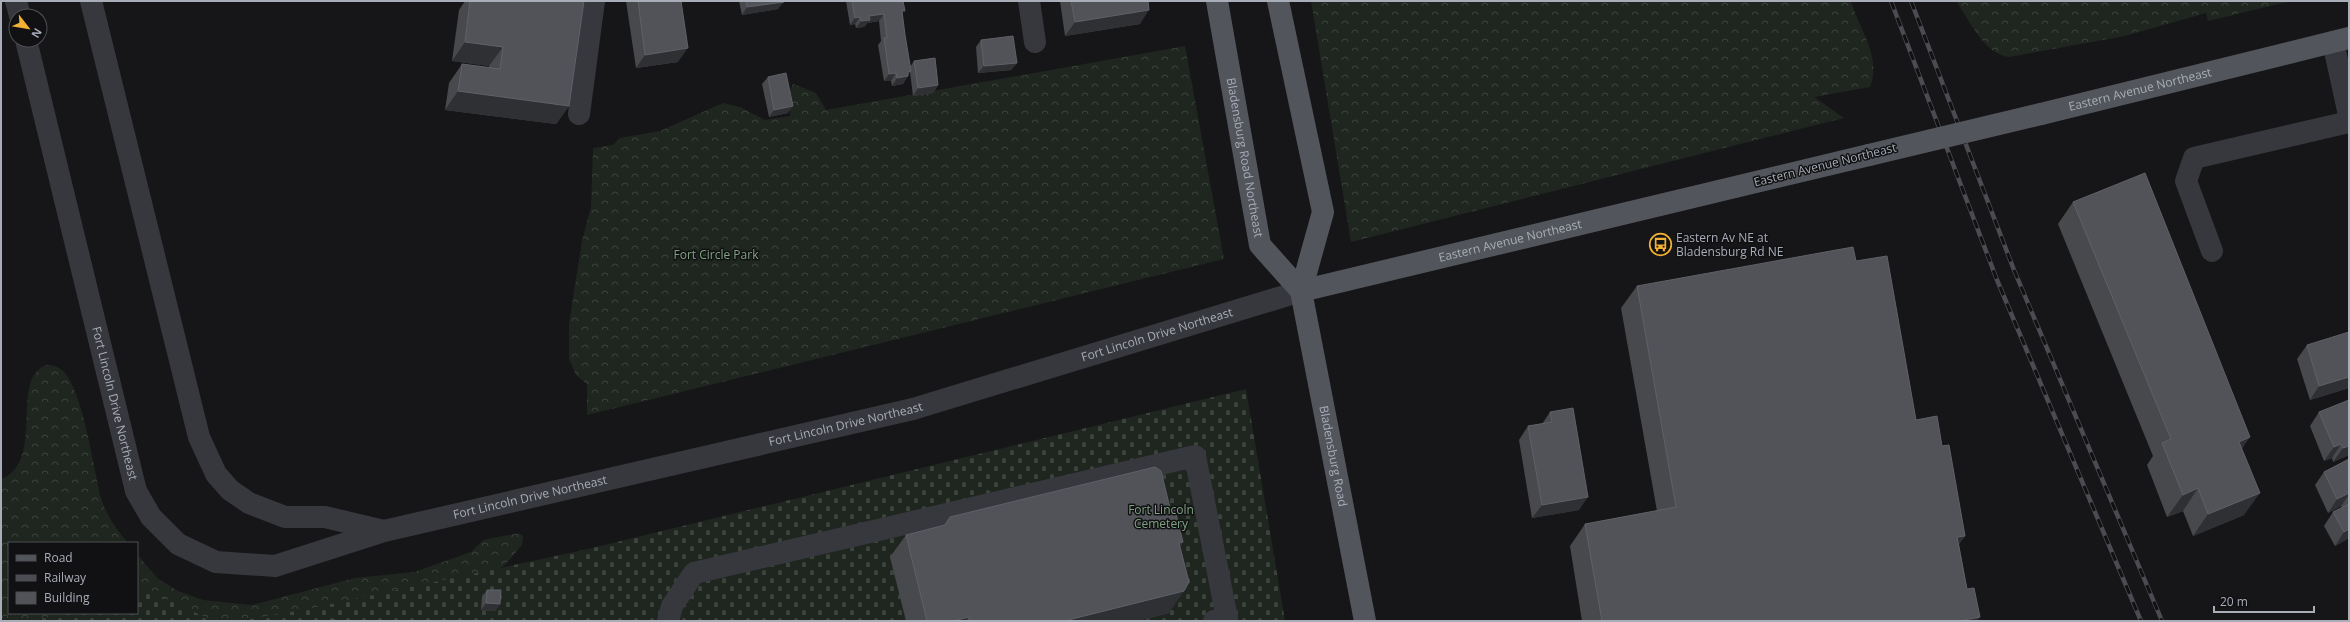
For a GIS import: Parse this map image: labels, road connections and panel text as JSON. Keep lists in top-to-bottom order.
{
  "streets": {
    "main road": ["Eastern Avenue Northeast", "Bladensburg Road Northeast", "Bladensburg Road"],
    "street": ["Fort Lincoln Drive Northeast"]
  },
  "crossings": [
    ["Eastern Avenue Northeast", "Bladensburg Road Northeast"],
    ["Eastern Avenue Northeast", "Fort Lincoln Drive Northeast"],
    ["Eastern Avenue Northeast", "Bladensburg Road"],
    ["Bladensburg Road Northeast", "Fort Lincoln Drive Northeast"],
    ["Bladensburg Road Northeast", "Bladensburg Road"],
    ["Fort Lincoln Drive Northeast", "Bladensburg Road"]
  ],
  "parks": ["Fort Circle Park", "Fort Lincoln Cemetery"],
  "places": {
    "bus stop": ["Eastern Av NE at Bladensburg Rd NE"]
  },
  "legend": ["Road", "Railway", "Building"],
  "scale_bar": "20 m",
  "north": "bottom right"
}
